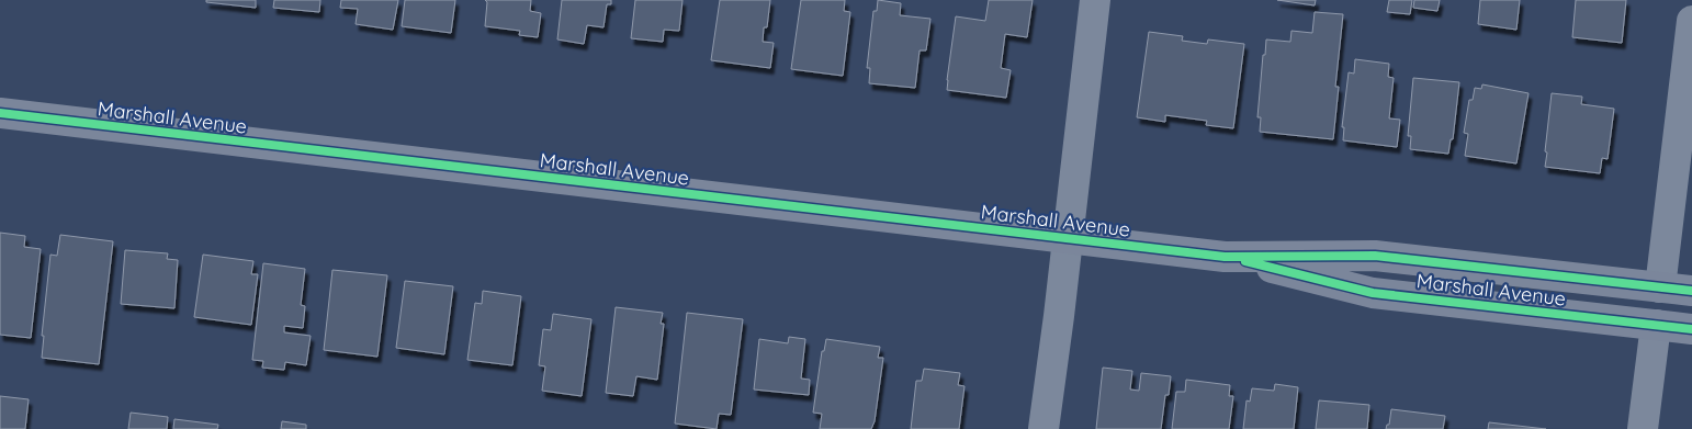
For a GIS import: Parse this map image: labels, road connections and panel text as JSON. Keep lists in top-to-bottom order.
{
  "streets": {
    "main road": ["Marshall Avenue"]
  }
}
